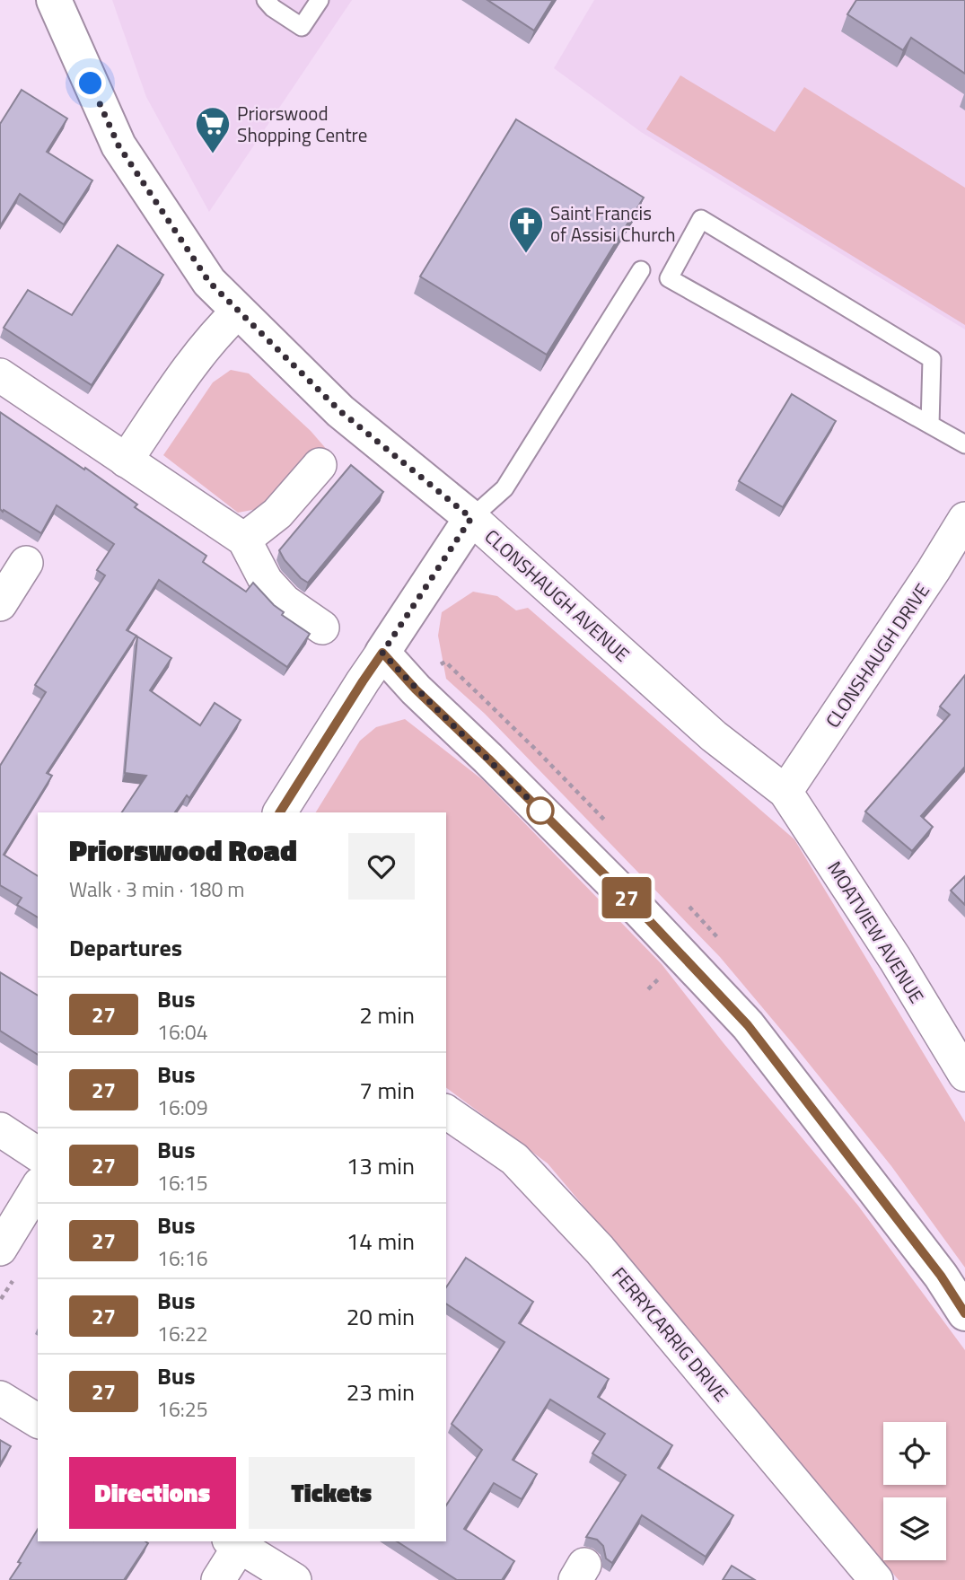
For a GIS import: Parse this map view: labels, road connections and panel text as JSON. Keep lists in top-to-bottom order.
{
  "streets": {
    "street": [
      "CLONSHAUGH AVENUE",
      "CLONSHAUGH DRIVE",
      "MOATVIEW AVENUE",
      "FERRYCARRIG DRIVE"
    ]
  },
  "crossings": [
    ["CLONSHAUGH AVENUE", "CLONSHAUGH DRIVE"],
    ["CLONSHAUGH AVENUE", "MOATVIEW AVENUE"],
    ["CLONSHAUGH DRIVE", "MOATVIEW AVENUE"]
  ],
  "places": {
    "supermarket": ["Priorswood Shopping Centre"],
    "church": ["Saint Francis of Assisi Church"]
  },
  "lines": ["bus line 27"],
  "page": {
    "on_map": "27",
    "heading": [
      ["Priorswood Road", "Walk · 3 min · 180 m"],
      "Departures"
    ],
    "list": [
      {
        "mark": "27",
        "name": "Bus",
        "note": "16:04",
        "value": "2 min"
      },
      {
        "mark": "27",
        "name": "Bus",
        "note": "16:09",
        "value": "7 min"
      },
      {
        "mark": "27",
        "name": "Bus",
        "note": "16:15",
        "value": "13 min"
      },
      {
        "mark": "27",
        "name": "Bus",
        "note": "16:16",
        "value": "14 min"
      },
      {
        "mark": "27",
        "name": "Bus",
        "note": "16:22",
        "value": "20 min"
      },
      {
        "mark": "27",
        "name": "Bus",
        "note": "16:25",
        "value": "23 min"
      }
    ],
    "buttons": ["Directions", "Tickets"]
  }
}
